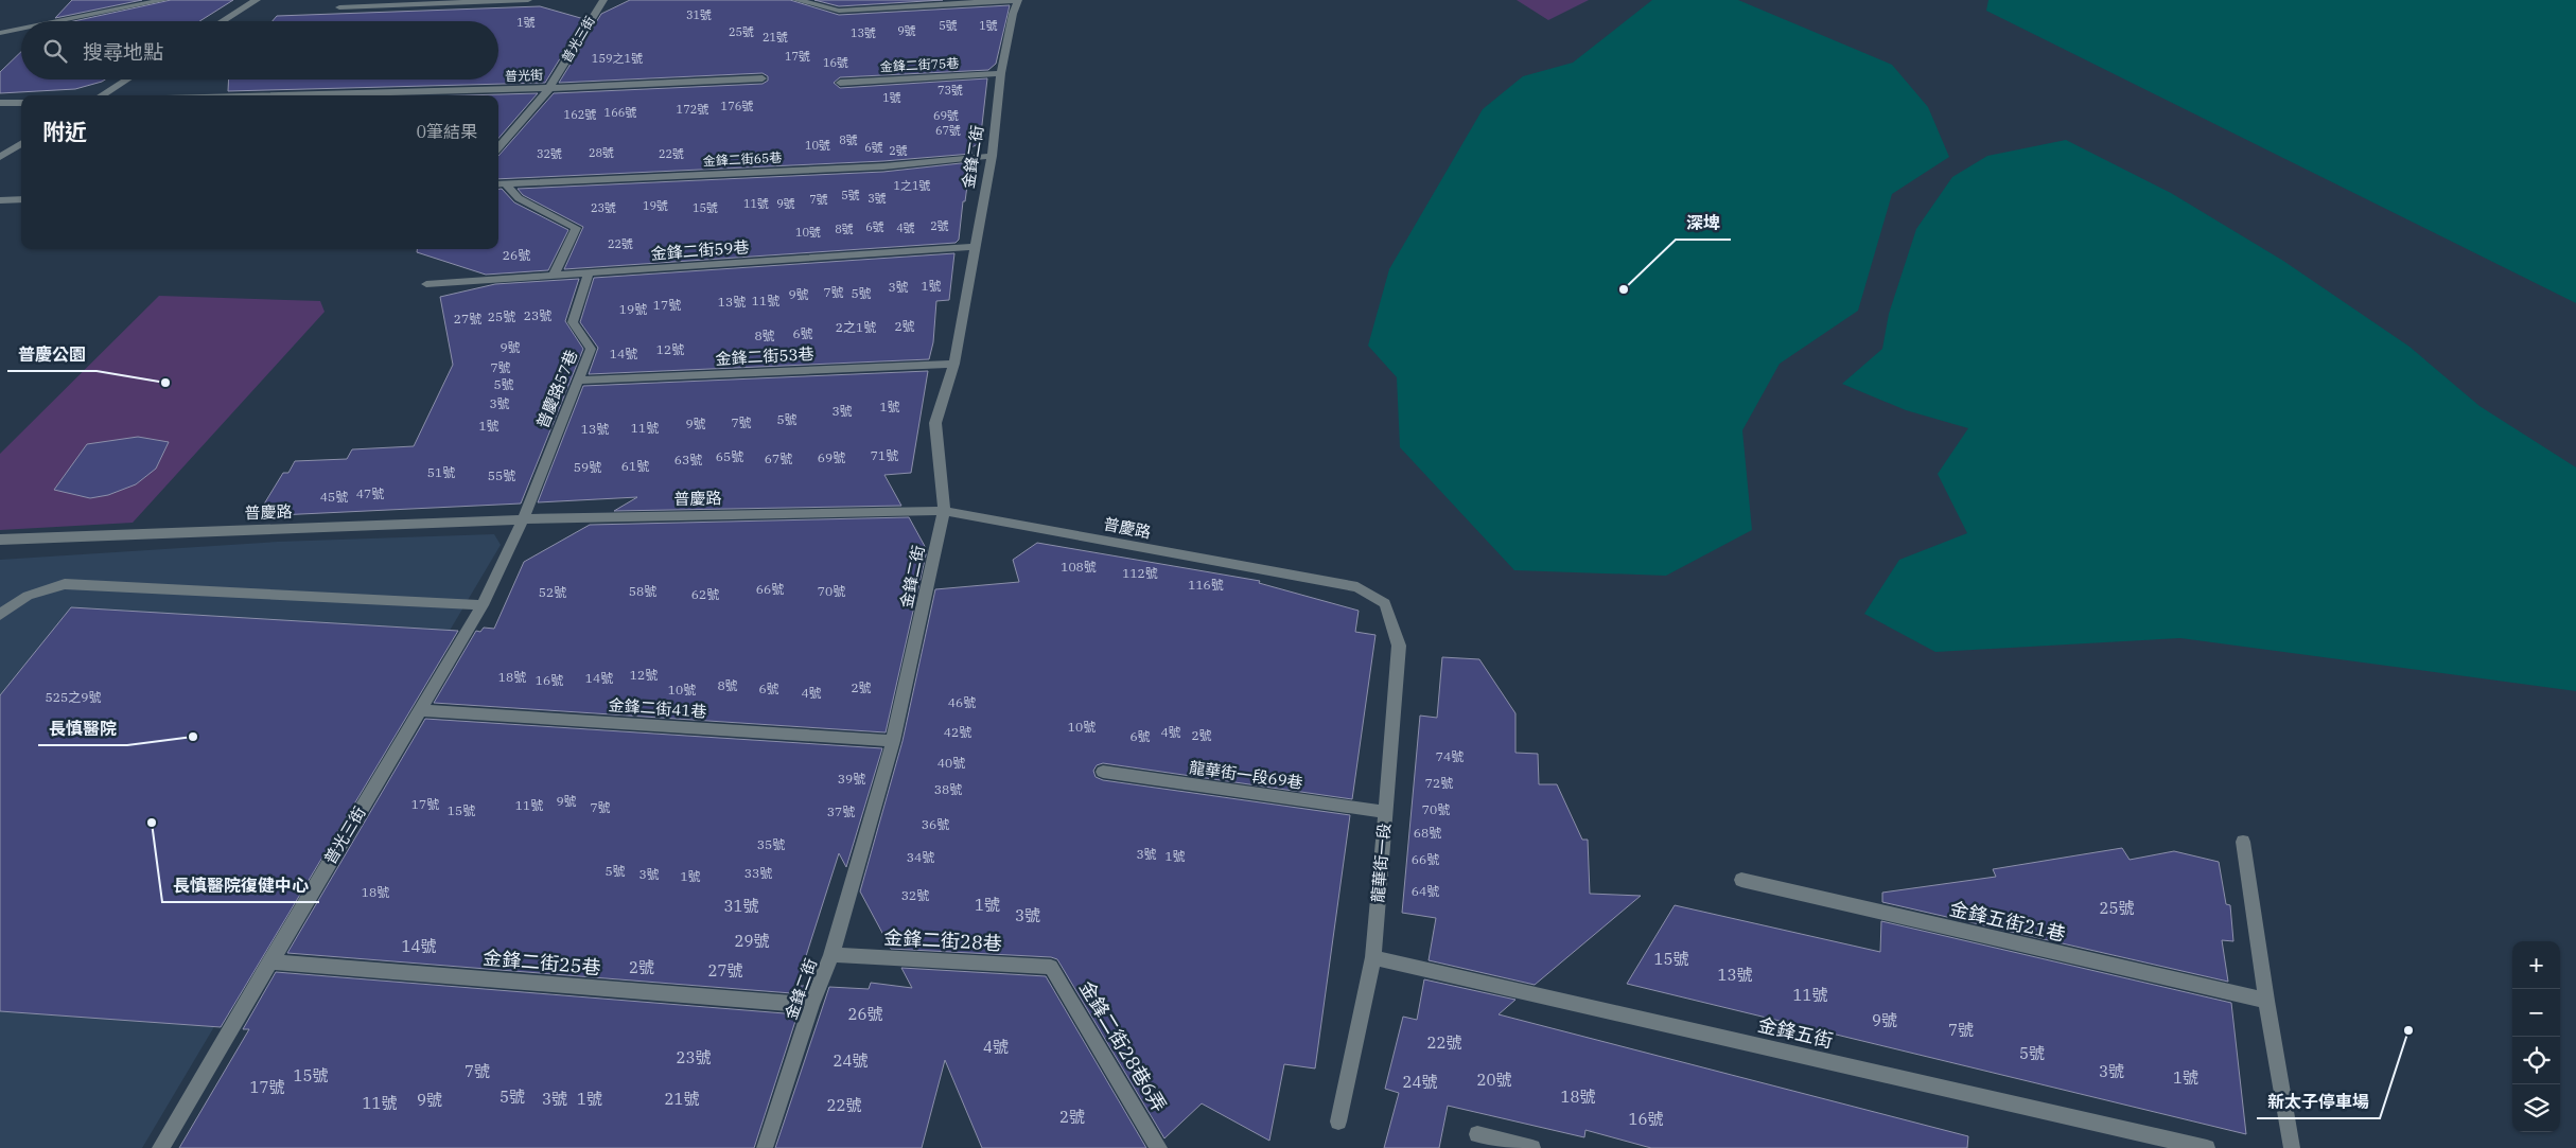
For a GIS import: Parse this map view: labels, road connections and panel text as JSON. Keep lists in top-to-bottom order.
{
  "streets": {
    "street": [
      "普光三街",
      "金鋒二街75巷",
      "普光街",
      "金鋒二街",
      "金鋒二街65巷",
      "金鋒二街59巷",
      "金鋒二街53巷",
      "普慶路57巷",
      "普慶路",
      "金鋒二街41巷",
      "龍華街一段69巷",
      "龍華街一段",
      "金鋒五街21巷",
      "金鋒二街28巷",
      "金鋒二街25巷",
      "金鋒五街",
      "金鋒二街28巷6弄"
    ]
  },
  "crossings": [
    ["普光三街", "普光街"],
    ["普光三街", "普慶路57巷"],
    ["普光三街", "普慶路"],
    ["普光三街", "金鋒二街41巷"],
    ["普光三街", "金鋒二街25巷"],
    ["金鋒二街75巷", "金鋒二街"],
    ["金鋒二街", "金鋒二街65巷"],
    ["金鋒二街", "金鋒二街59巷"],
    ["金鋒二街", "金鋒二街53巷"],
    ["金鋒二街", "普慶路"],
    ["金鋒二街", "金鋒二街41巷"],
    ["金鋒二街", "金鋒二街28巷"],
    ["金鋒二街", "金鋒二街25巷"],
    ["金鋒二街59巷", "普慶路57巷"],
    ["金鋒二街53巷", "普慶路57巷"],
    ["普慶路57巷", "普慶路"],
    ["普慶路", "龍華街一段"],
    ["龍華街一段69巷", "龍華街一段"],
    ["龍華街一段", "金鋒五街"],
    ["金鋒二街28巷", "金鋒二街28巷6弄"]
  ],
  "places": [
    "深埤",
    "普慶公園",
    "長慎醫院",
    "長慎醫院復健中心",
    "新太子停車場"
  ],
  "house_numbers": [
    "31號",
    "1號",
    "5號",
    "1號",
    "9號",
    "25號",
    "13號",
    "21號",
    "17號",
    "159之1號",
    "16號",
    "73號",
    "1號",
    "176號",
    "172號",
    "166號",
    "162號",
    "69號",
    "67號",
    "8號",
    "10號",
    "6號",
    "2號",
    "28號",
    "32號",
    "22號",
    "1之1號",
    "5號",
    "3號",
    "7號",
    "11號",
    "9號",
    "19號",
    "23號",
    "15號",
    "2號",
    "6號",
    "4號",
    "8號",
    "10號",
    "22號",
    "26號",
    "1號",
    "3號",
    "7號",
    "5號",
    "9號",
    "11號",
    "13號",
    "17號",
    "19號",
    "23號",
    "25號",
    "27號",
    "2號",
    "2之1號",
    "6號",
    "8號",
    "9號",
    "12號",
    "14號",
    "7號",
    "5號",
    "3號",
    "1號",
    "3號",
    "5號",
    "7號",
    "9號",
    "1號",
    "11號",
    "13號",
    "71號",
    "65號",
    "69號",
    "67號",
    "63號",
    "61號",
    "59號",
    "51號",
    "55號",
    "47號",
    "45號",
    "108號",
    "112號",
    "116號",
    "66號",
    "58號",
    "70號",
    "52號",
    "62號",
    "12號",
    "18號",
    "14號",
    "16號",
    "8號",
    "2號",
    "6號",
    "10號",
    "4號",
    "525之9號",
    "46號",
    "10號",
    "42號",
    "4號",
    "2號",
    "6號",
    "74號",
    "40號",
    "39號",
    "72號",
    "38號",
    "9號",
    "17號",
    "11號",
    "7號",
    "70號",
    "15號",
    "37號",
    "36號",
    "68號",
    "35號",
    "3號",
    "1號",
    "34號",
    "66號",
    "5號",
    "33號",
    "3號",
    "1號",
    "64號",
    "18號",
    "32號",
    "1號",
    "31號",
    "25號",
    "3號",
    "29號",
    "14號",
    "15號",
    "2號",
    "27號",
    "13號",
    "11號",
    "26號",
    "9號",
    "7號",
    "22號",
    "4號",
    "5號",
    "23號",
    "24號",
    "7號",
    "3號",
    "15號",
    "1號",
    "20號",
    "24號",
    "17號",
    "5號",
    "18號",
    "3號",
    "1號",
    "21號",
    "9號",
    "11號",
    "22號",
    "2號",
    "16號"
  ],
  "page": {
    "search": "搜尋地點",
    "heading": ["附近", "0筆結果"],
    "map_buttons": ["+", "−"]
  }
}
